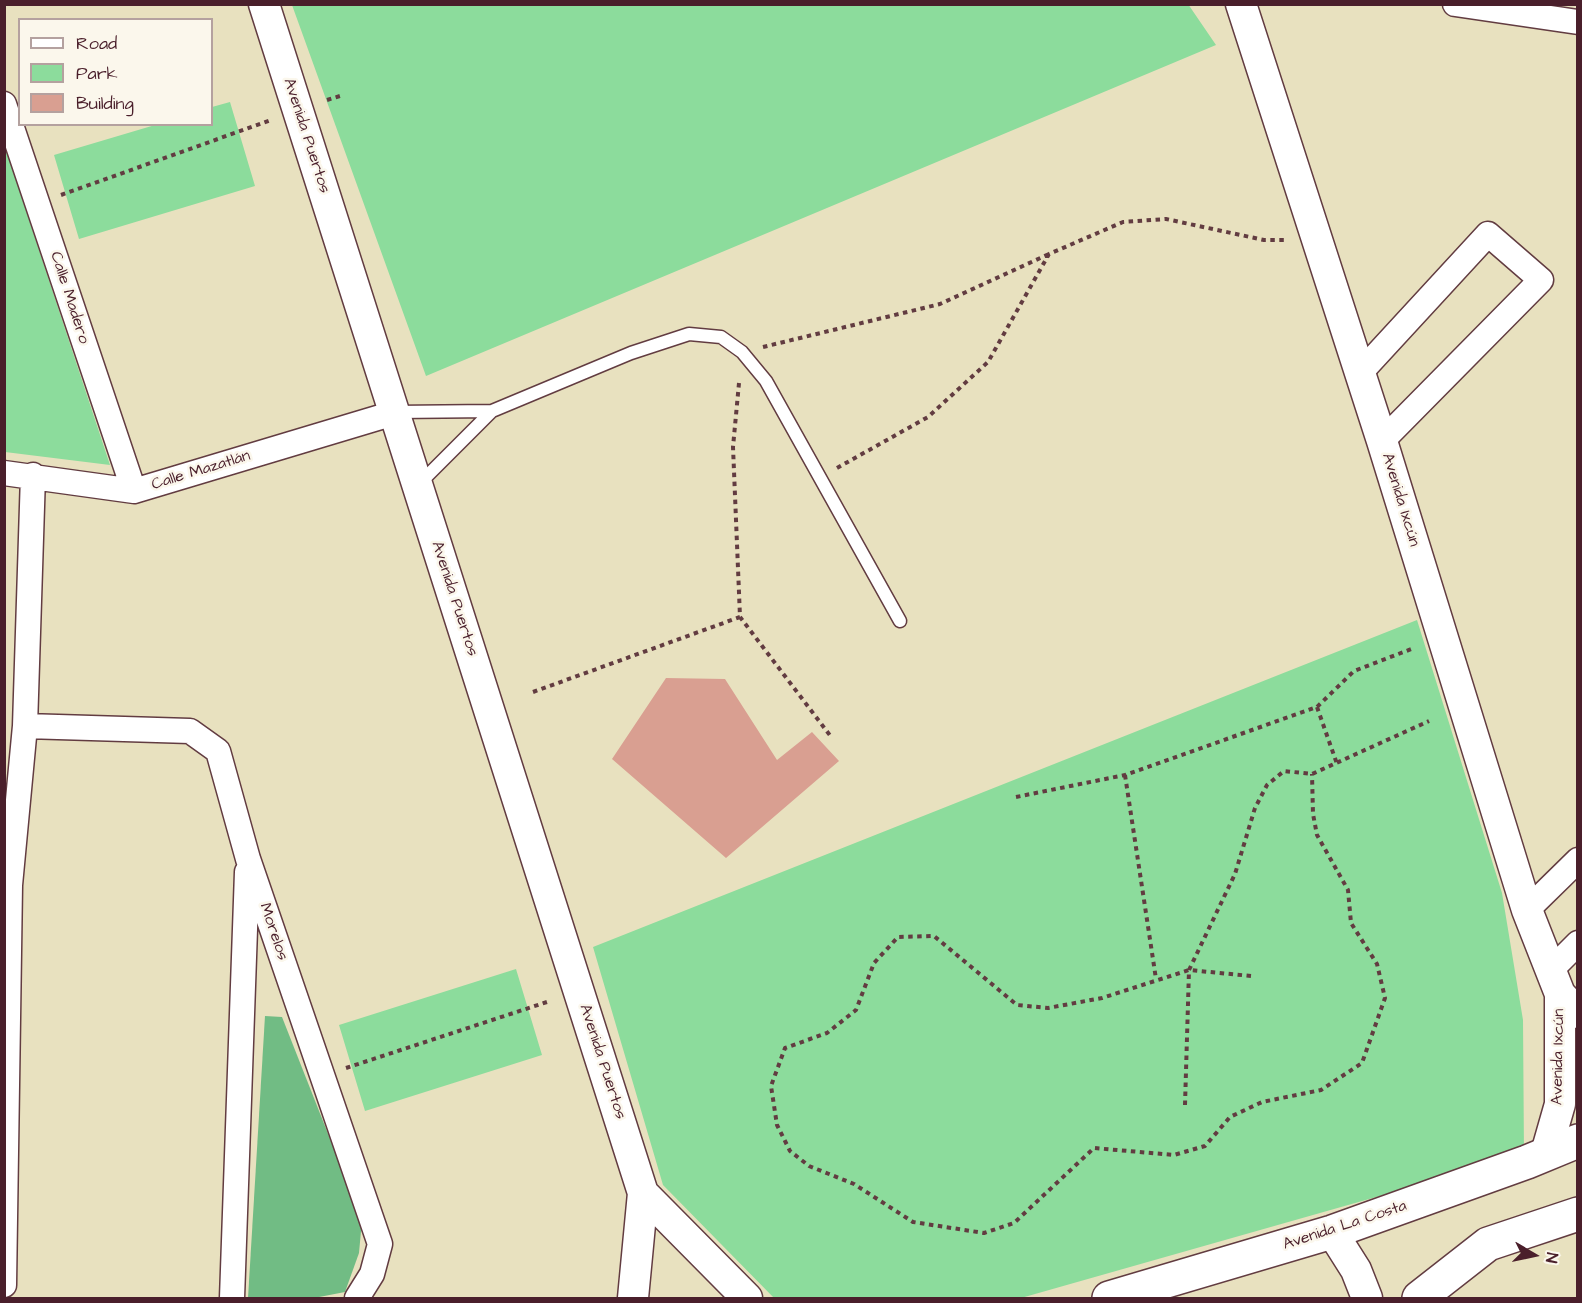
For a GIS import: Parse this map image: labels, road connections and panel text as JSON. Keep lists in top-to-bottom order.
{
  "streets": {
    "main road": ["Avenida La Costa"],
    "street": [
      "Avenida Puertos",
      "Calle Madero",
      "Calle Mazatlán",
      "Avenida Ixcún",
      "Morelos"
    ]
  },
  "crossings": [
    ["Avenida Puertos", "Calle Mazatlán"],
    ["Calle Madero", "Calle Mazatlán"],
    ["Avenida Ixcún", "Avenida La Costa"]
  ],
  "legend": ["Road", "Park", "Building"],
  "north": "right"
}
